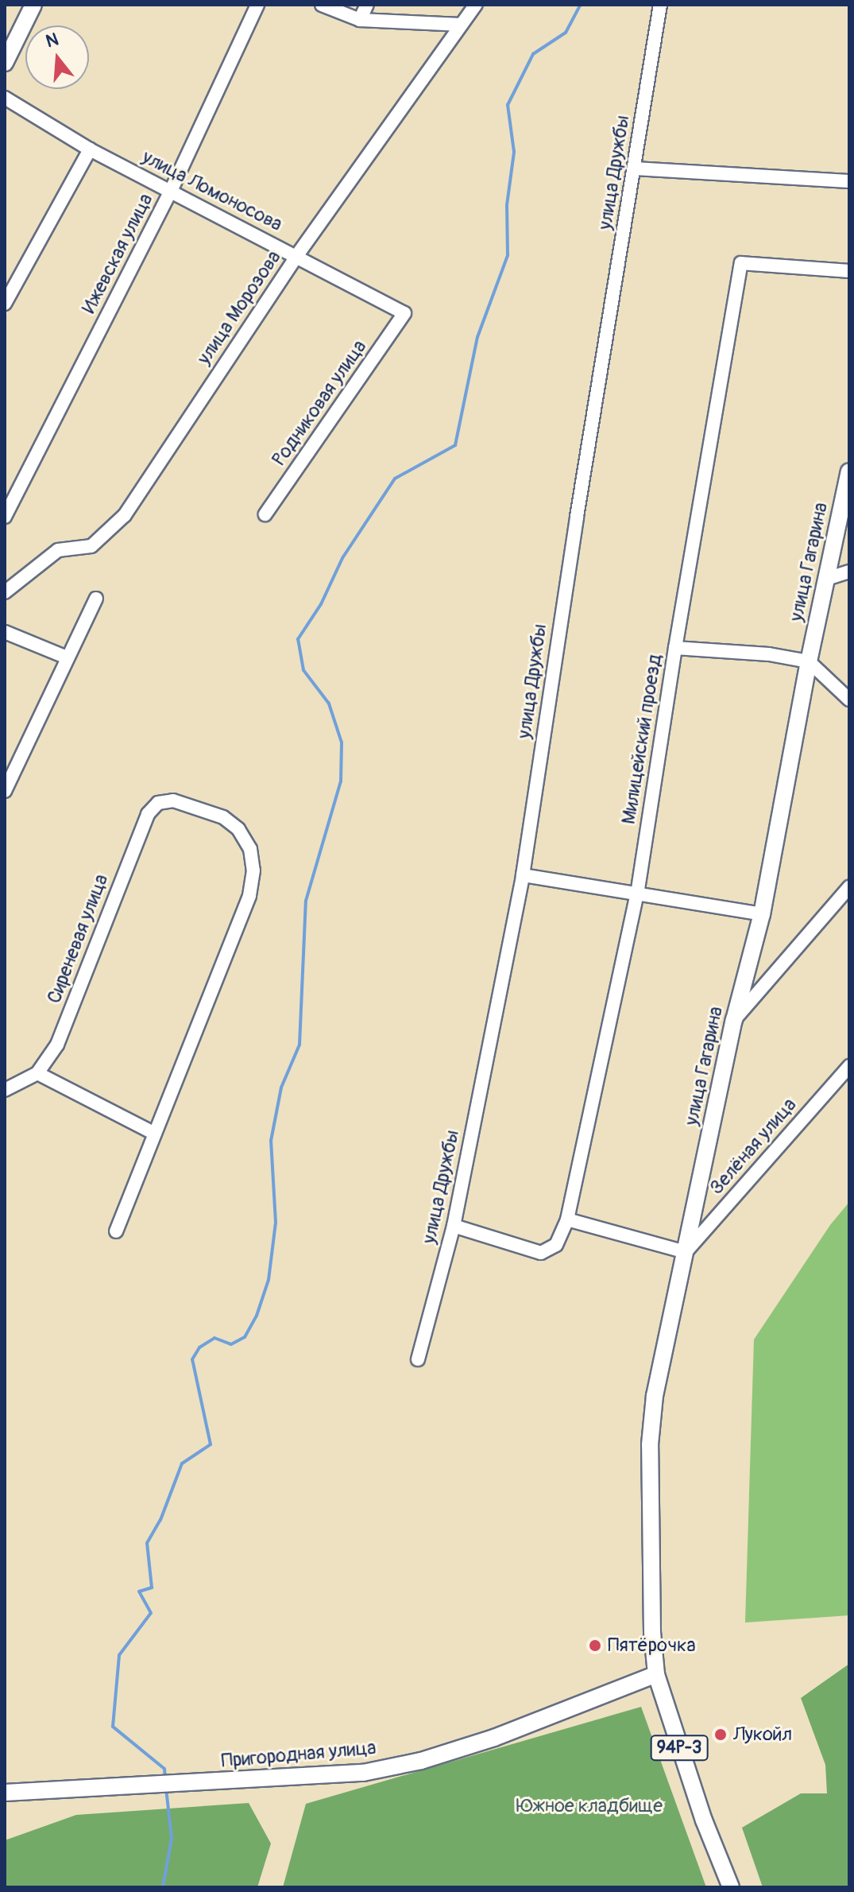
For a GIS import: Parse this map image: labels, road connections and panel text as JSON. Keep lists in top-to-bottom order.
{
  "streets": {
    "main road": ["улица Гагарина", "94Р-3", "Пригородная улица"],
    "street": [
      "улица Дружбы",
      "улица Ломоносова",
      "Ижевская улица",
      "улица Морозова",
      "Родниковая улица",
      "Милицейский проезд",
      "Сиреневая улица",
      "Зелёная улица"
    ]
  },
  "crossings": [
    ["улица Дружбы", "Милицейский проезд"],
    ["улица Ломоносова", "Ижевская улица"],
    ["улица Ломоносова", "улица Морозова"],
    ["улица Ломоносова", "Родниковая улица"],
    ["улица Гагарина", "Зелёная улица"],
    ["улица Гагарина", "94Р-3"],
    ["улица Гагарина", "Пригородная улица"],
    ["94Р-3", "Пригородная улица"]
  ],
  "parks": ["Южное кладбище"],
  "places": ["Пятёрочка", "Лукойл"],
  "north": "top"
}
